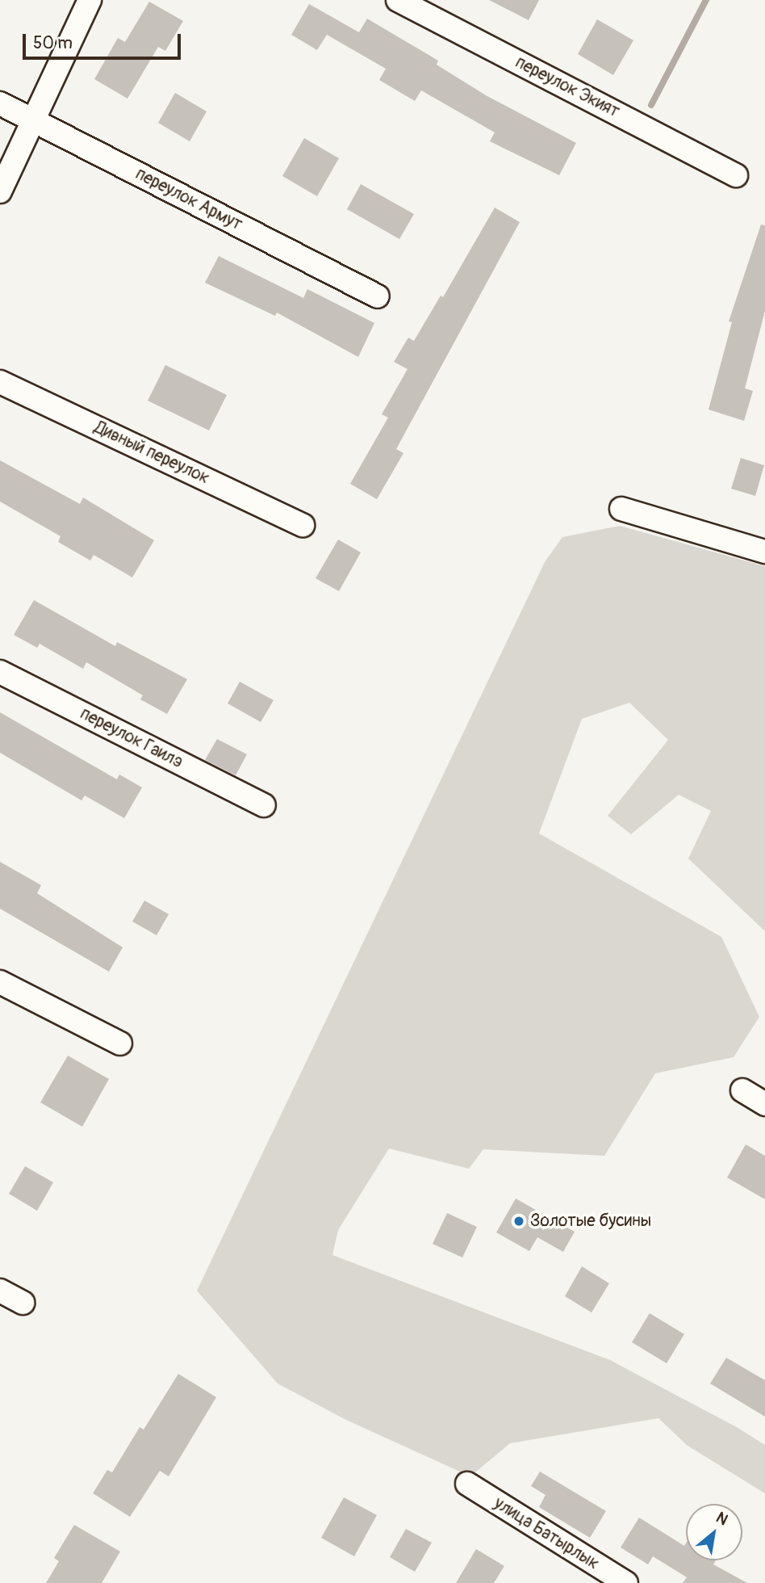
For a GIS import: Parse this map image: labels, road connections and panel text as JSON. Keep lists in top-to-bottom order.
{
  "streets": {
    "street": [
      "переулок Экият",
      "переулок Армут",
      "Дивный переулок",
      "переулок Гаилэ",
      "улица Батырлык"
    ]
  },
  "places": ["Золотые бусины"],
  "scale_bar": "50 m",
  "north": "top right"
}
